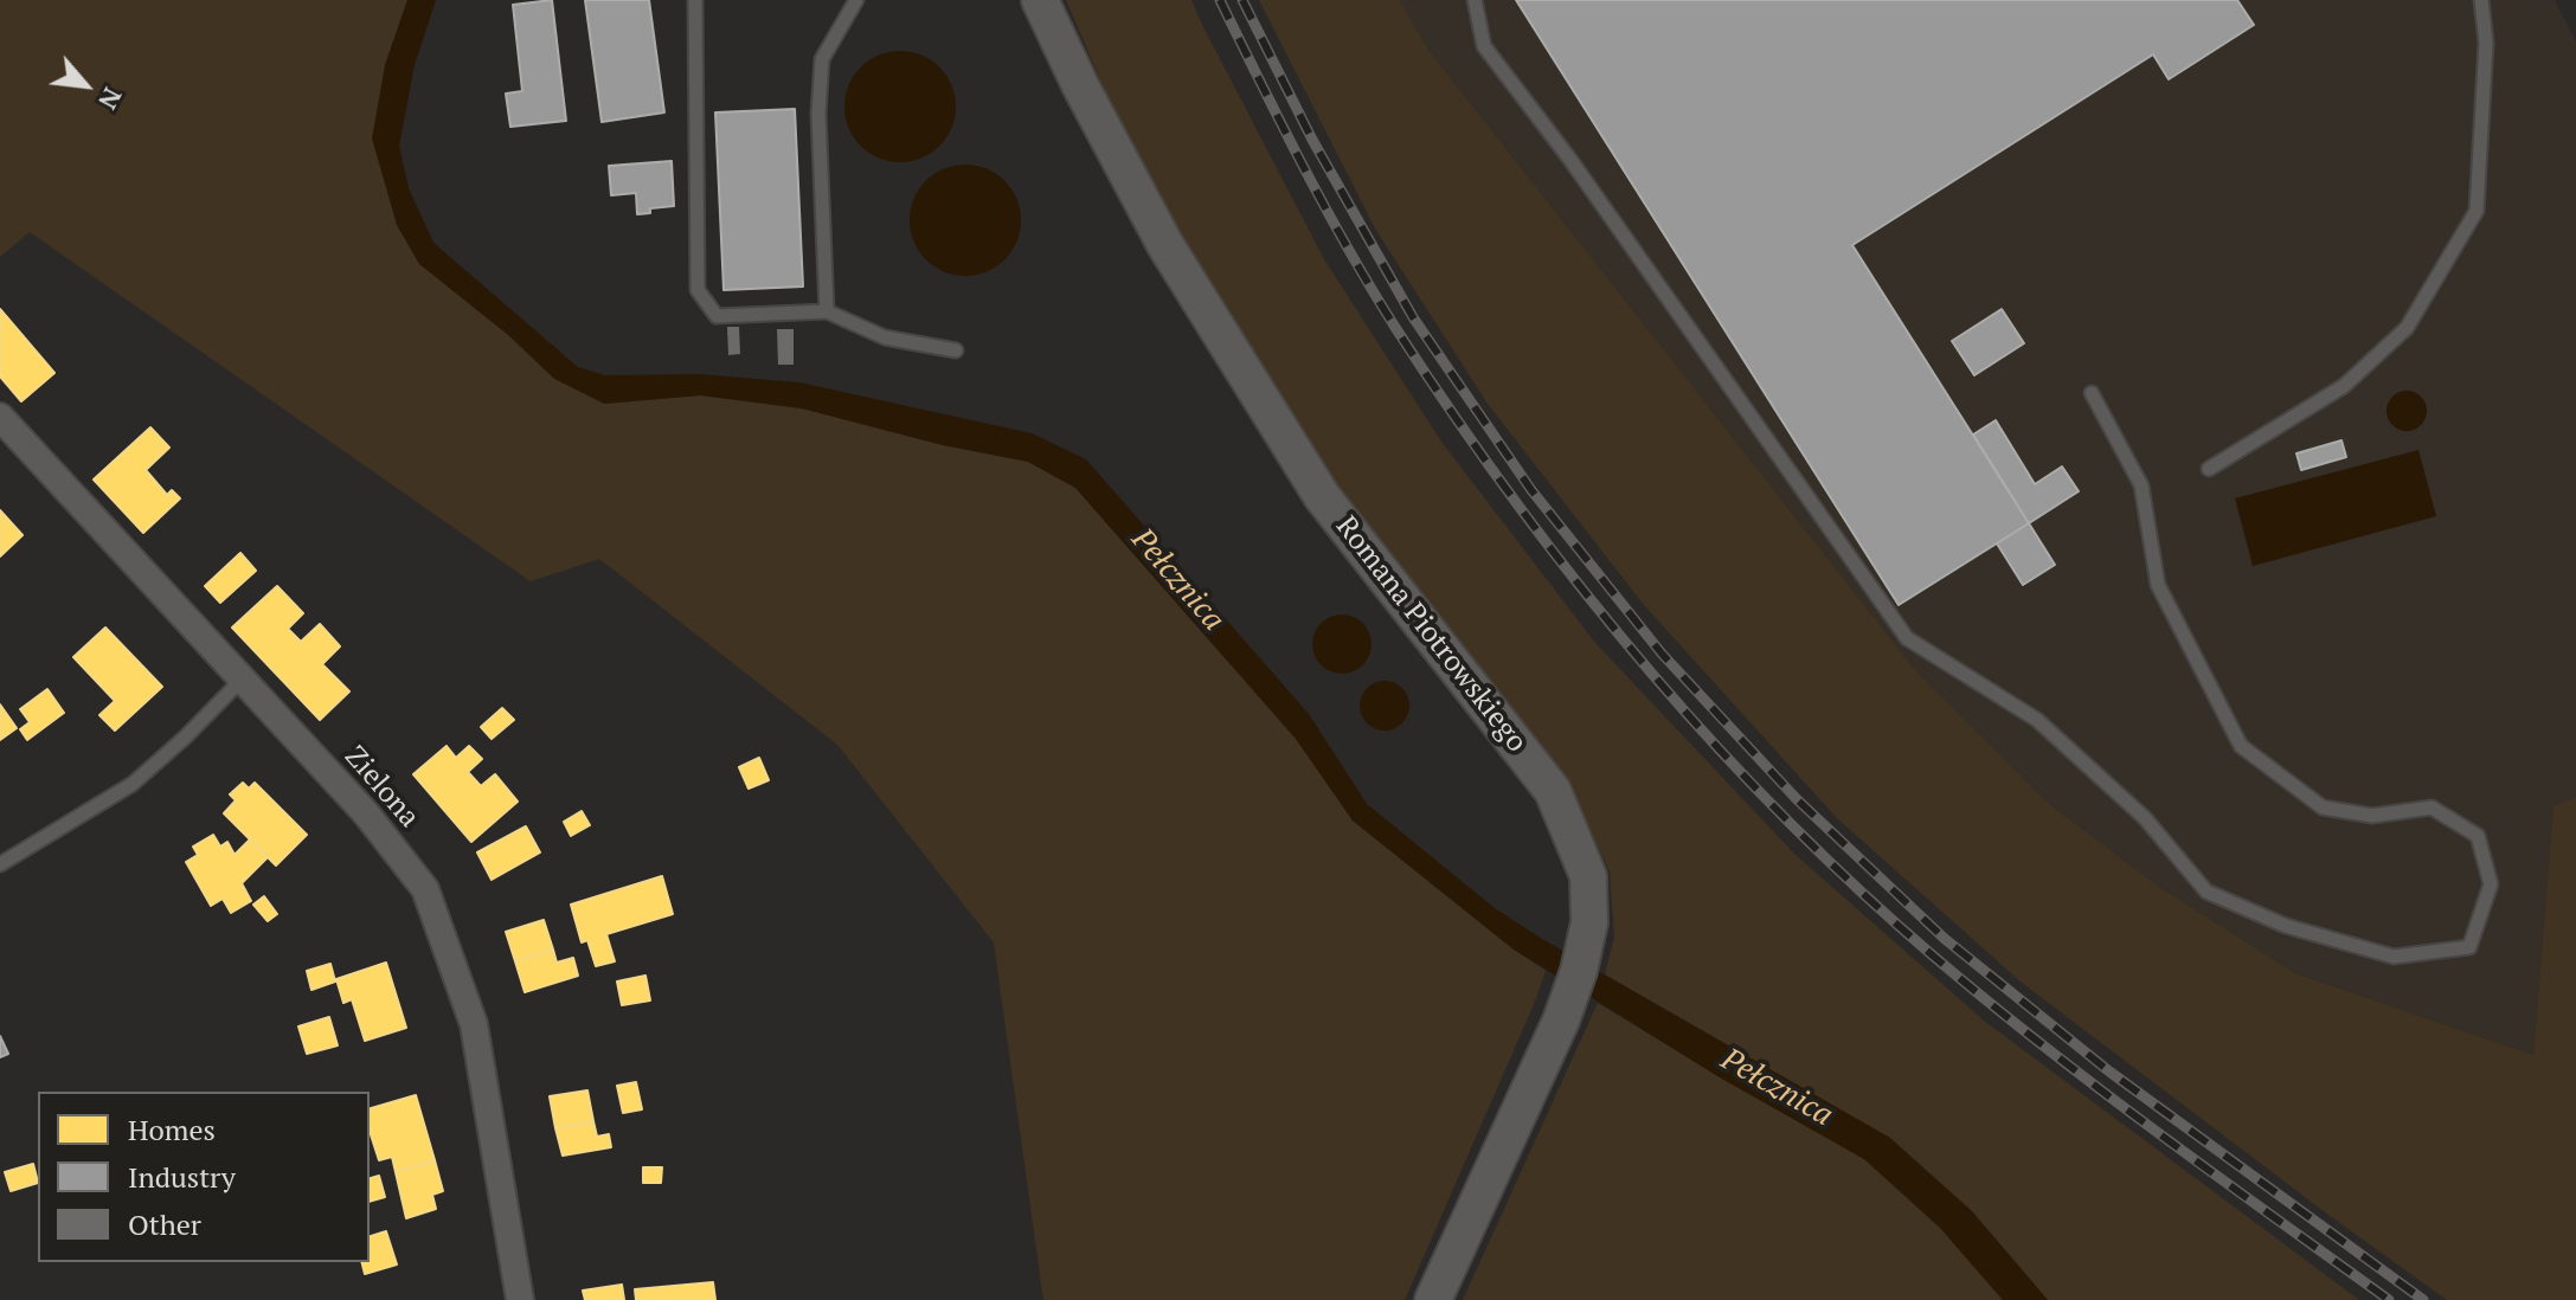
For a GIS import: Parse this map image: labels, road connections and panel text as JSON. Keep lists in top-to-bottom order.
{
  "streets": {
    "street": ["Romana Piotrowskiego", "Zielona"]
  },
  "water": ["Pełcznica"],
  "legend": ["Homes", "Industry", "Other"],
  "north": "bottom right"
}
